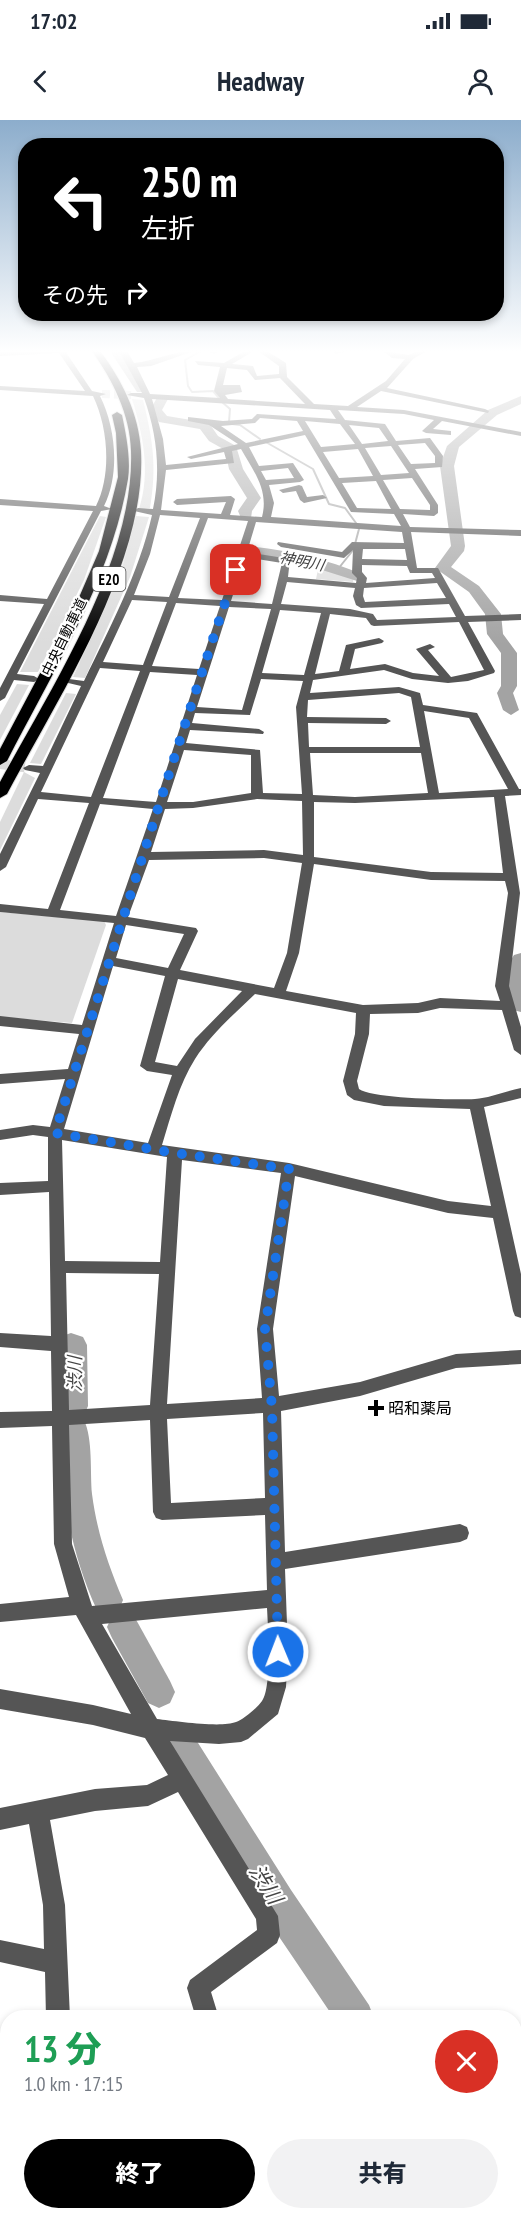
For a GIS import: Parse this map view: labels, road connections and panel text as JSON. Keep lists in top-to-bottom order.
{
  "streets": {
    "highway": ["E20", "中央自動車道"]
  },
  "water": ["神明川", "渋川"],
  "places": {
    "health": ["昭和薬局"]
  },
  "page": {
    "status": "17:02",
    "header": "Headway",
    "turn": ["250 m", "左折"],
    "then": "その先",
    "heading": ["13 分", "1.0 km · 17:15"],
    "buttons": ["終了", "共有"]
  }
}
